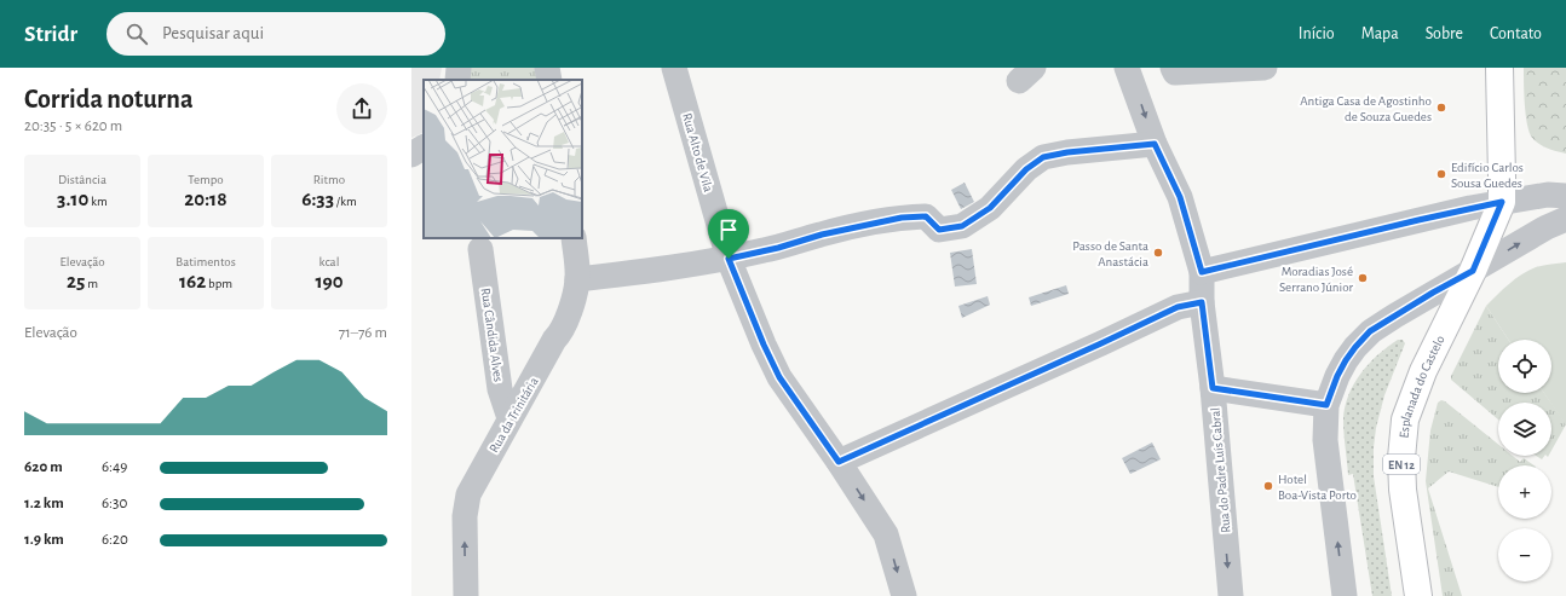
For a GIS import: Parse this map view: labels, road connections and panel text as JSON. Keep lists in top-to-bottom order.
{
  "streets": {
    "main road": ["Esplanada do Castelo", "EN 12"],
    "street": [
      "Rua Alto de Vila",
      "Rua Cândida Alves",
      "Rua da Trinitária",
      "Rua do Padre Luís Cabral"
    ]
  },
  "crossings": [
    ["Rua Cândida Alves", "Rua da Trinitária"],
    ["Esplanada do Castelo", "EN 12"]
  ],
  "one_way": ["Rua da Trinitária"],
  "places": [
    "Antiga Casa de Agostinho de Souza Guedes",
    "Edifício Carlos Sousa Guedes",
    "Passo de Santa Anastácia",
    "Moradias José Serrano Júnior",
    "Hotel Boa-Vista Porto"
  ],
  "page": {
    "header": "Stridr",
    "search": "Pesquisar aqui",
    "nav": [
      "Início",
      "Mapa",
      "Sobre",
      "Contato"
    ],
    "heading": ["Corrida noturna", "20:35 · 5 × 620 m"],
    "stats": [
      ["Distância", "3.10 km"],
      ["Tempo", "20:18"],
      ["Ritmo", "6:33 /km"],
      ["Elevação", "25 m"],
      ["Batimentos", "162 bpm"],
      ["kcal", "190"]
    ],
    "chart": ["Elevação", "71–76 m"],
    "map_buttons": ["+", "−"],
    "list": [
      {
        "name": "620 m",
        "note": "6:49"
      },
      {
        "name": "1.2 km",
        "note": "6:30"
      },
      {
        "name": "1.9 km",
        "note": "6:20"
      }
    ]
  }
}
